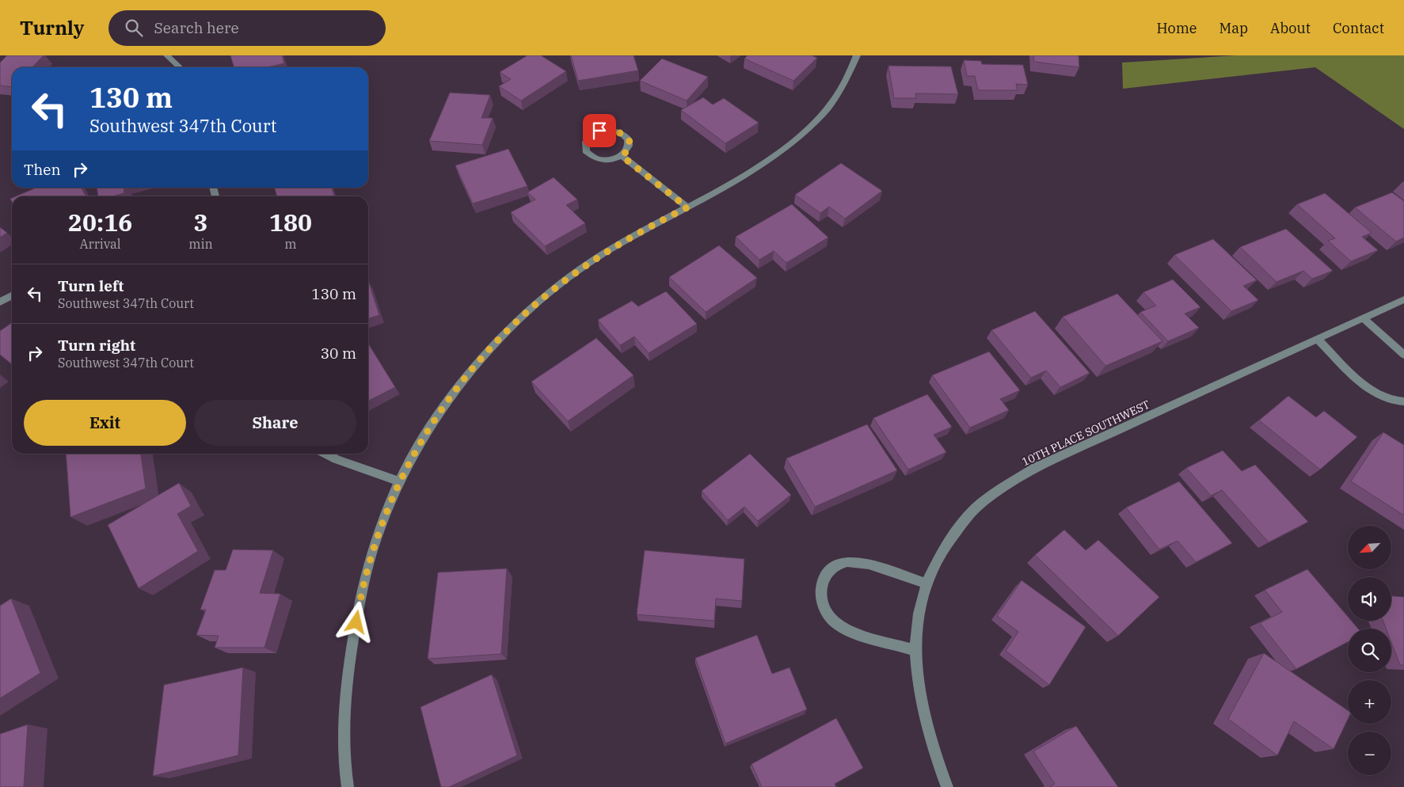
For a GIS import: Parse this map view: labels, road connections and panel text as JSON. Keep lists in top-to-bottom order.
{
  "streets": {
    "street": ["10TH PLACE SOUTHWEST"]
  },
  "north": "bottom left",
  "page": {
    "header": "Turnly",
    "search": "Search here",
    "nav": [
      "Home",
      "Map",
      "About",
      "Contact"
    ],
    "turn": ["130 m", "Southwest 347th Court"],
    "then": "Then",
    "eta": [
      "20:16",
      "Arrival",
      "3",
      "min",
      "180",
      "m"
    ],
    "list": [
      {
        "name": "Turn left",
        "note": "Southwest 347th Court",
        "value": "130 m"
      },
      {
        "name": "Turn right",
        "note": "Southwest 347th Court",
        "value": "30 m"
      }
    ],
    "buttons": ["Exit", "Share"],
    "map_buttons": ["+", "−"]
  }
}
